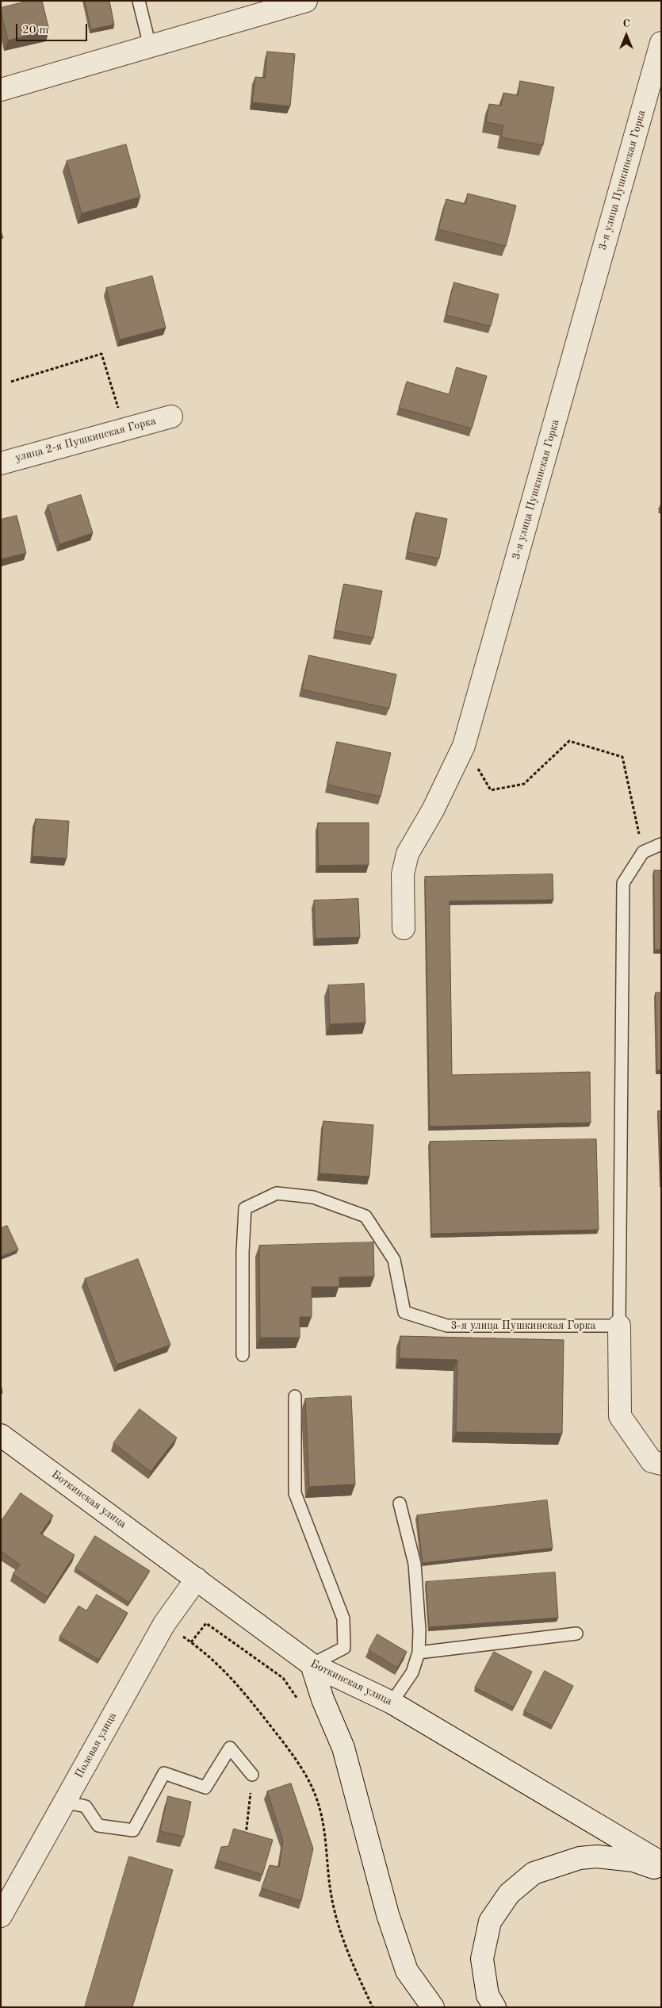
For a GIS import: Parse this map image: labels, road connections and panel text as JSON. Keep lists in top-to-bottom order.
{
  "streets": {
    "street": [
      "3-я улица Пушкинская Горка",
      "улица 2-я Пушкинская Горка",
      "Боткинская улица",
      "Полевая улица"
    ]
  },
  "crossings": [
    ["Боткинская улица", "Полевая улица"]
  ],
  "scale_bar": "20 m",
  "north": "top"
}
